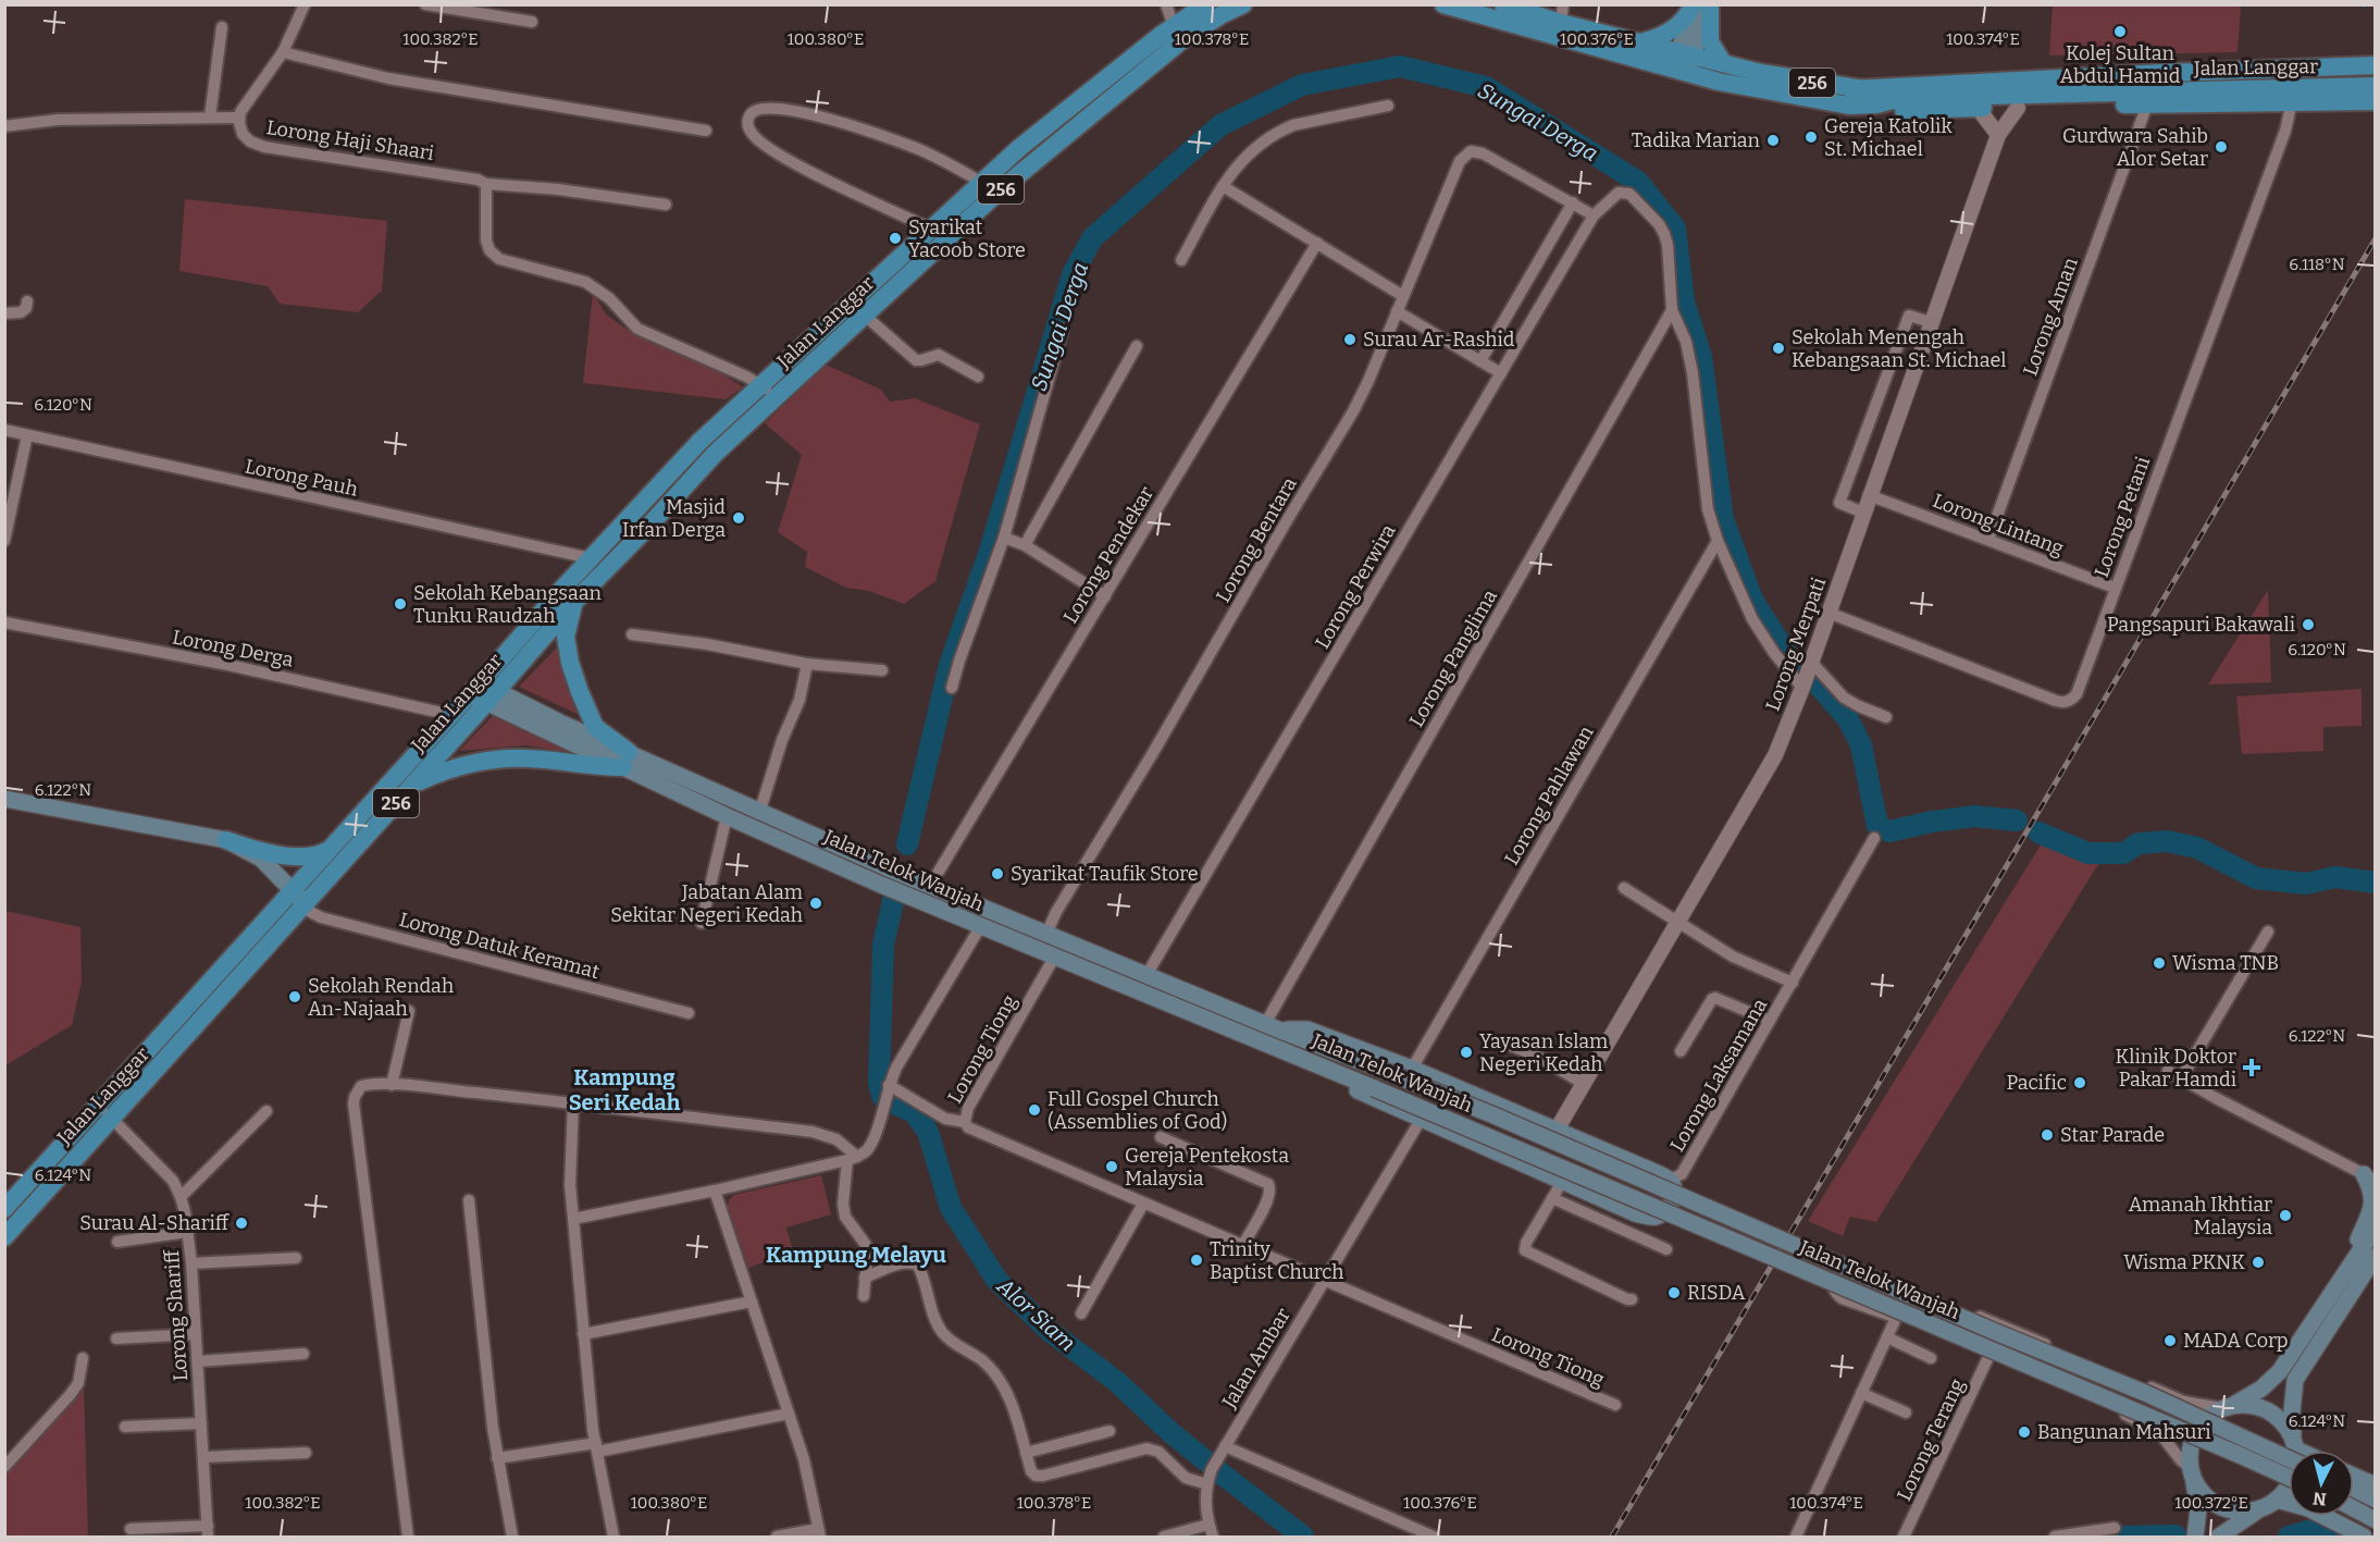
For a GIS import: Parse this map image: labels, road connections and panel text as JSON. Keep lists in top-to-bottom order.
{
  "streets": {
    "main road": ["Jalan Langgar", "256", "Jalan Telok Wanjah"],
    "street": [
      "Lorong Haji Shaari",
      "Lorong Aman",
      "Lorong Pauh",
      "Lorong Petani",
      "Lorong Lintang",
      "Lorong Bentara",
      "Lorong Pendekar",
      "Lorong Perwira",
      "Lorong Merpati",
      "Lorong Derga",
      "Lorong Panglima",
      "Lorong Pahlawan",
      "Lorong Datuk Keramat",
      "Lorong Tiong",
      "Lorong Laksamana",
      "Lorong Shariff",
      "Jalan Ambar",
      "Lorong Terang"
    ]
  },
  "crossings": [
    ["Jalan Langgar", "Lorong Pauh"],
    ["Jalan Langgar", "Lorong Derga"],
    ["Jalan Langgar", "Jalan Telok Wanjah"],
    ["Jalan Langgar", "Lorong Datuk Keramat"],
    ["Jalan Langgar", "Lorong Shariff"],
    ["Lorong Aman", "Lorong Lintang"],
    ["Lorong Petani", "Lorong Lintang"],
    ["Lorong Petani", "Lorong Merpati"],
    ["Lorong Lintang", "Lorong Merpati"],
    ["Lorong Bentara", "Jalan Telok Wanjah"],
    ["Lorong Pendekar", "Jalan Telok Wanjah"],
    ["Lorong Perwira", "Lorong Panglima"],
    ["Lorong Perwira", "Jalan Telok Wanjah"],
    ["Lorong Merpati", "Lorong Laksamana"],
    ["Lorong Panglima", "Jalan Telok Wanjah"],
    ["Jalan Telok Wanjah", "Lorong Tiong"],
    ["Lorong Tiong", "Jalan Ambar"]
  ],
  "districts": ["Kampung Seri Kedah", "Kampung Melayu"],
  "water": ["Sungai Derga", "Alor Siam"],
  "places": {
    "other": [
      "Kolej Sultan Abdul Hamid",
      "Gereja Katolik St. Michael",
      "Tadika Marian",
      "Gurdwara Sahib Alor Setar",
      "Syarikat Yacoob Store",
      "Surau Ar-Rashid",
      "Sekolah Menengah Kebangsaan St. Michael",
      "Masjid Irfan Derga",
      "Sekolah Kebangsaan Tunku Raudzah",
      "Pangsapuri Bakawali",
      "Syarikat Taufik Store",
      "Jabatan Alam Sekitar Negeri Kedah",
      "Wisma TNB",
      "Sekolah Rendah An-Najaah",
      "Yayasan Islam Negeri Kedah",
      "Pacific",
      "Full Gospel Church (Assemblies of God)",
      "Star Parade",
      "Gereja Pentekosta Malaysia",
      "Amanah Ikhtiar Malaysia",
      "Surau Al-Shariff",
      "Trinity Baptist Church",
      "Wisma PKNK",
      "RISDA",
      "MADA Corp",
      "Bangunan Mahsuri"
    ],
    "health": ["Klinik Doktor Pakar Hamdi"]
  },
  "north": "bottom",
  "coordinates": [
    "100.382°E",
    "100.380°E",
    "100.378°E",
    "100.376°E",
    "100.374°E",
    "6.118°N",
    "6.120°N",
    "6.122°N",
    "6.124°N",
    "100.372°E"
  ]
}
